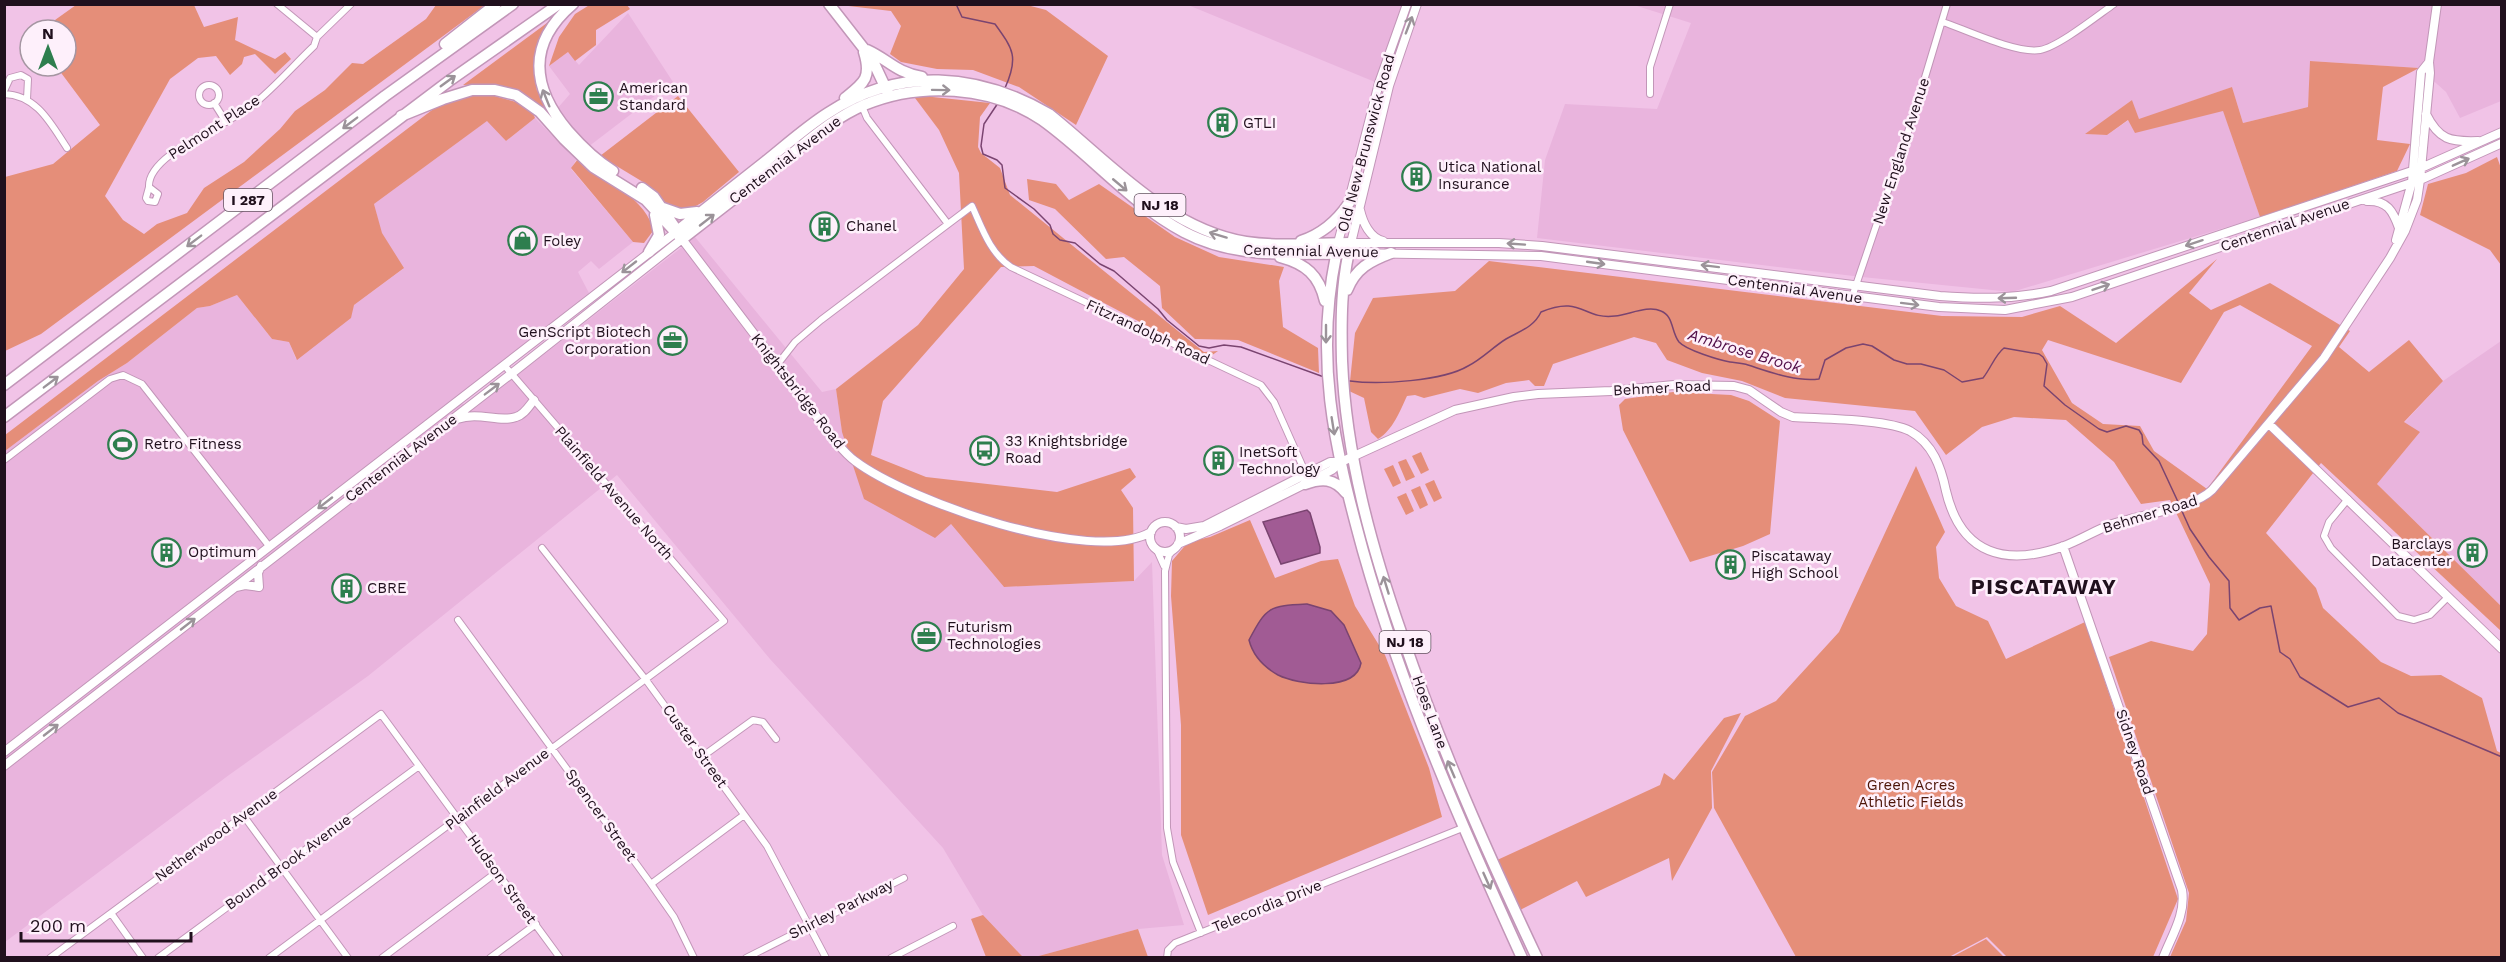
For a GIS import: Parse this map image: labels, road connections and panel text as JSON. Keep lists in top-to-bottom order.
{
  "streets": {
    "highway": [
      "Old New Brunswick Road",
      "Centennial Avenue",
      "I 287",
      "NJ 18",
      "Hoes Lane"
    ],
    "main road": ["Behmer Road", "Knightsbridge Road", "Sidney Road"],
    "street": [
      "Pelmont Place",
      "New England Avenue",
      "Fitzrandolph Road",
      "Plainfield Avenue North",
      "Custer Street",
      "Plainfield Avenue",
      "Spencer Street",
      "Netherwood Avenue",
      "Bound Brook Avenue",
      "Hudson Street",
      "Telecordia Drive",
      "Shirley Parkway"
    ]
  },
  "crossings": [
    ["Old New Brunswick Road", "Centennial Avenue"],
    ["Old New Brunswick Road", "NJ 18"],
    ["Old New Brunswick Road", "Behmer Road"],
    ["Old New Brunswick Road", "Hoes Lane"],
    ["New England Avenue", "Centennial Avenue"],
    ["Centennial Avenue", "NJ 18"],
    ["Centennial Avenue", "Knightsbridge Road"],
    ["Centennial Avenue", "Plainfield Avenue North"],
    ["Behmer Road", "Hoes Lane"],
    ["Behmer Road", "Sidney Road"],
    ["Knightsbridge Road", "Telecordia Drive"],
    ["Plainfield Avenue North", "Plainfield Avenue"],
    ["Hoes Lane", "Telecordia Drive"],
    ["Custer Street", "Plainfield Avenue"],
    ["Custer Street", "Shirley Parkway"],
    ["Plainfield Avenue", "Spencer Street"],
    ["Plainfield Avenue", "Hudson Street"],
    ["Netherwood Avenue", "Hudson Street"],
    ["Bound Brook Avenue", "Hudson Street"]
  ],
  "districts": ["PISCATAWAY"],
  "water": ["Ambrose Brook"],
  "parks": ["Green Acres Athletic Fields"],
  "places": {
    "office": ["American Standard", "GenScript Biotech Corporation", "Futurism Technologies"],
    "building": [
      "GTLI",
      "Utica National Insurance",
      "Chanel",
      "InetSoft Technology",
      "Optimum",
      "Barclays Datacenter",
      "Piscataway High School",
      "CBRE"
    ],
    "shop": ["Foley"],
    "sports": ["Retro Fitness"],
    "bus stop": ["33 Knightsbridge Road"]
  },
  "scale_bar": "200 m",
  "north": "top"
}
